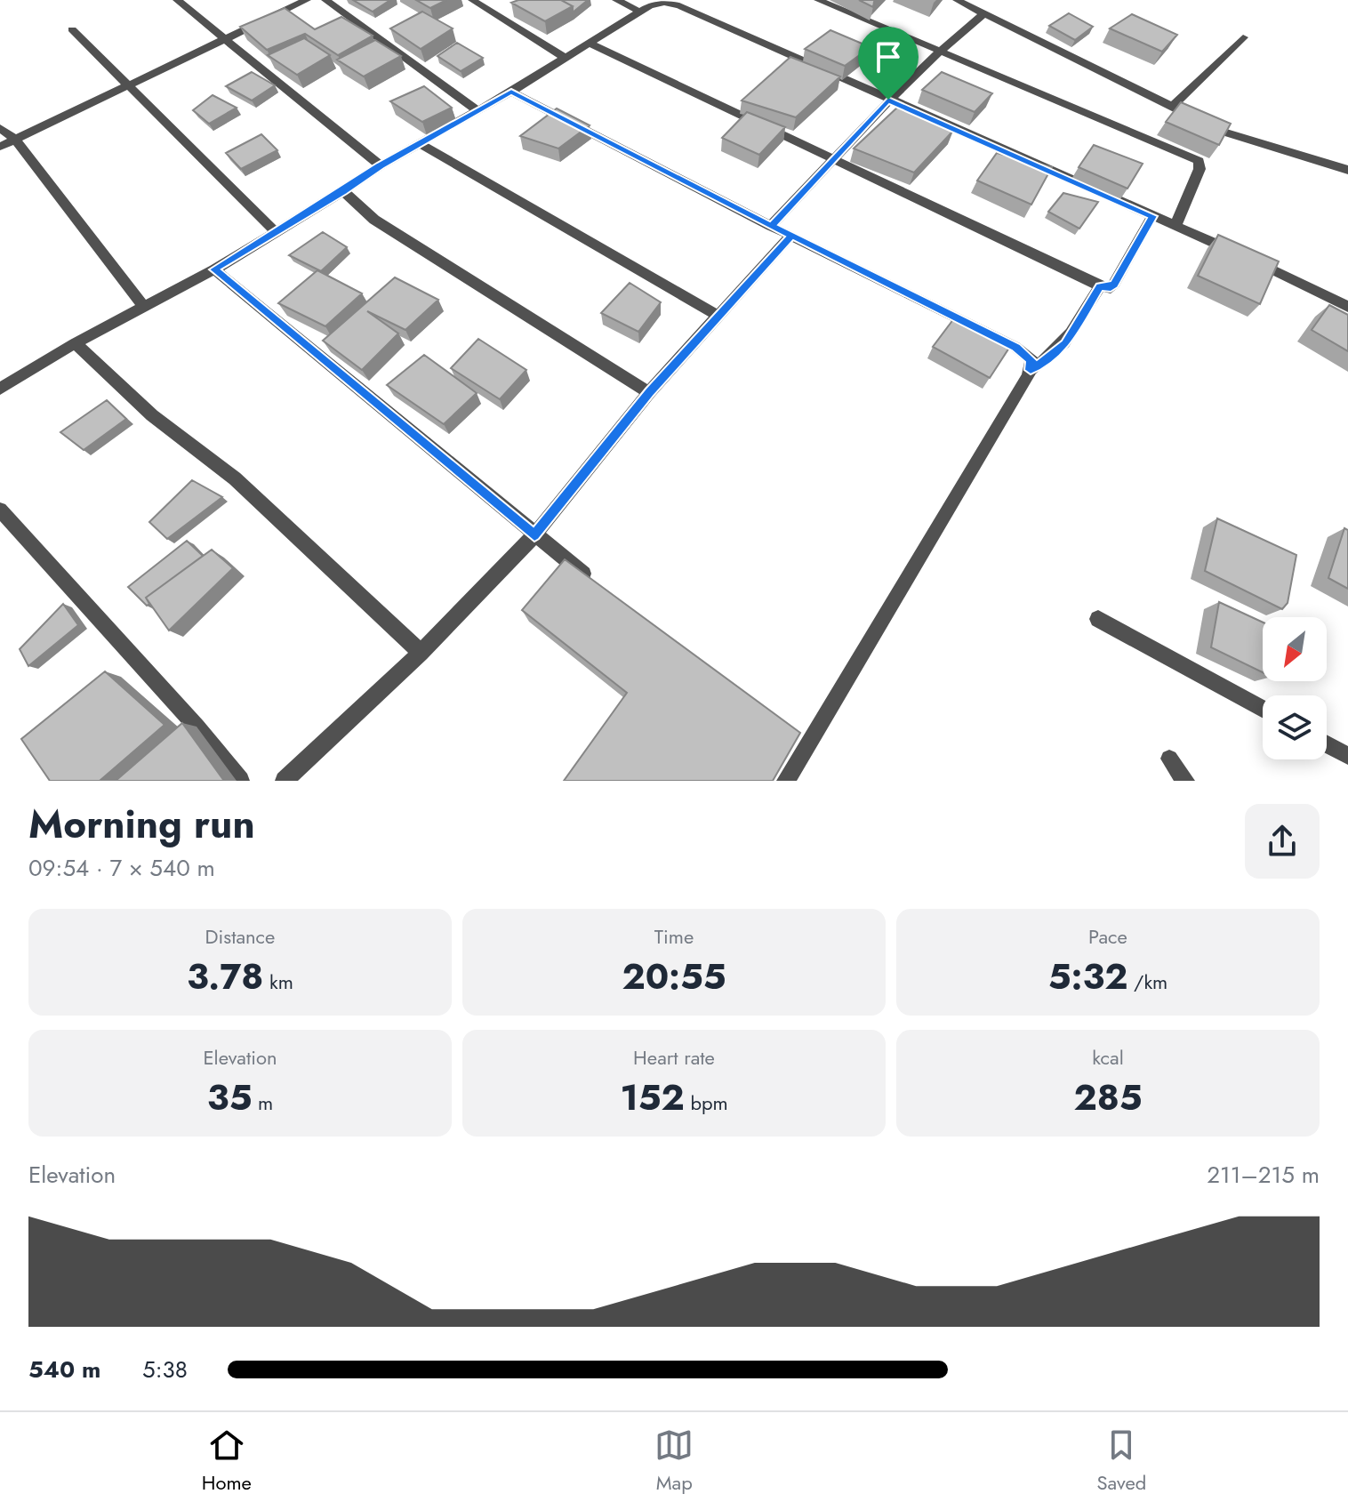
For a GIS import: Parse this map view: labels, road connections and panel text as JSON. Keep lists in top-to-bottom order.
{
  "north": "bottom left",
  "page": {
    "heading": ["Morning run", "09:54 · 7 × 540 m"],
    "stats": [
      ["Distance", "3.78 km"],
      ["Time", "20:55"],
      ["Pace", "5:32 /km"],
      ["Elevation", "35 m"],
      ["Heart rate", "152 bpm"],
      ["kcal", "285"]
    ],
    "chart": ["Elevation", "211–215 m"],
    "list": [
      {
        "name": "540 m",
        "note": "5:38"
      }
    ],
    "tabs": ["Home", "Map", "Saved"]
  }
}
